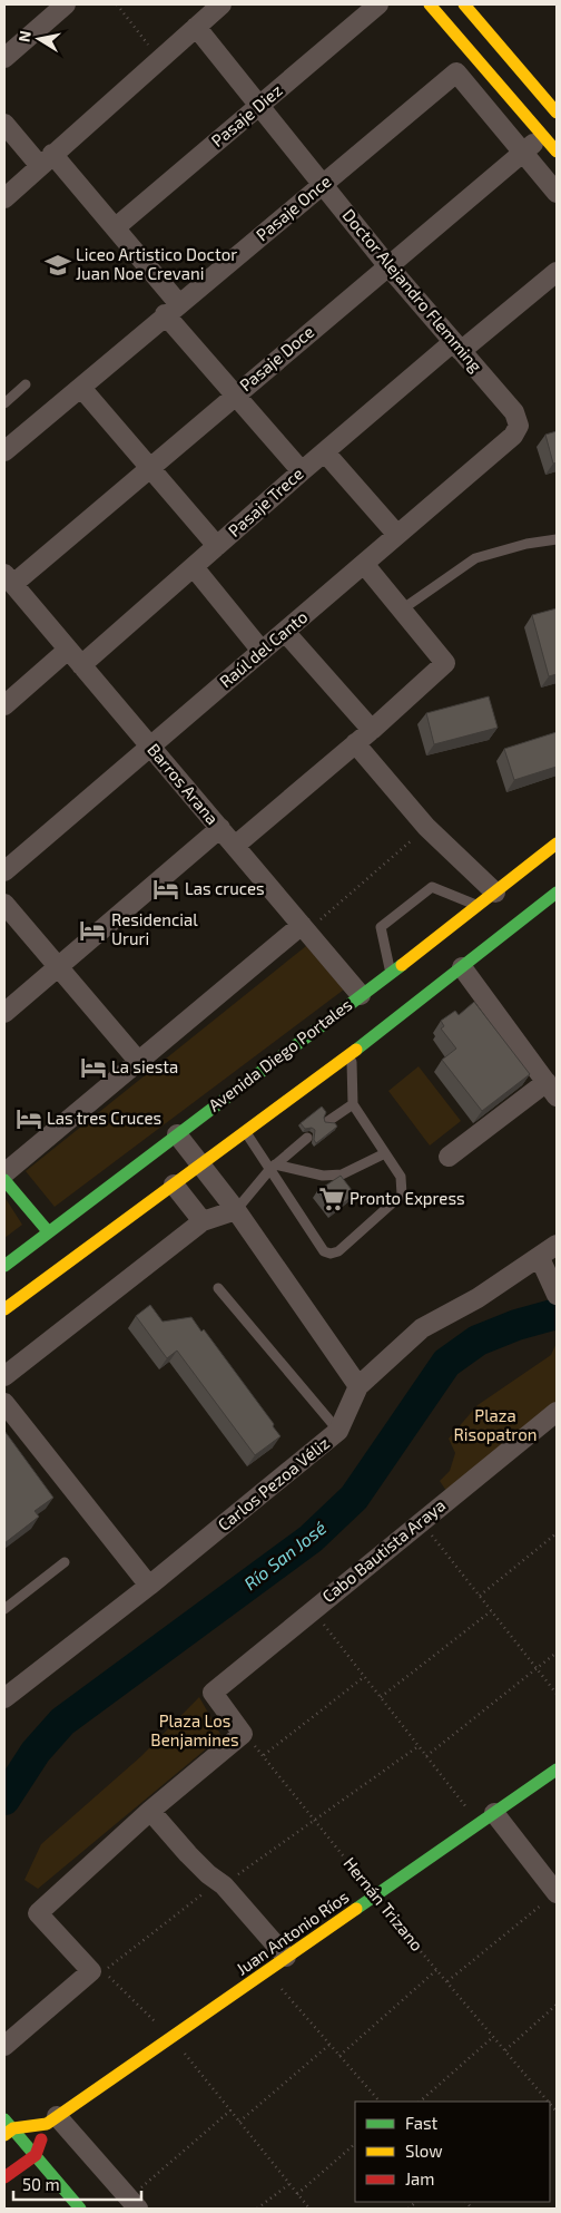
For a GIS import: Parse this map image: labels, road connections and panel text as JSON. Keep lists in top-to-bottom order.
{
  "streets": {
    "main road": ["Avenida Diego Portales", "Juan Antonio Ríos"],
    "street": [
      "Pasaje Diez",
      "Pasaje Once",
      "Doctor Alejandro Flemming",
      "Pasaje Doce",
      "Pasaje Trece",
      "Raúl del Canto",
      "Barros Arana",
      "Carlos Pezoa Véliz",
      "Cabo Bautista Araya"
    ],
    "path": ["Hernán Trizano"]
  },
  "crossings": [
    ["Pasaje Diez", "Doctor Alejandro Flemming"],
    ["Pasaje Once", "Doctor Alejandro Flemming"],
    ["Pasaje Once", "Pasaje Doce"],
    ["Doctor Alejandro Flemming", "Pasaje Doce"],
    ["Doctor Alejandro Flemming", "Pasaje Trece"],
    ["Doctor Alejandro Flemming", "Raúl del Canto"],
    ["Pasaje Doce", "Barros Arana"],
    ["Pasaje Trece", "Barros Arana"],
    ["Raúl del Canto", "Barros Arana"],
    ["Barros Arana", "Avenida Diego Portales"],
    ["Cabo Bautista Araya", "Hernán Trizano"],
    ["Hernán Trizano", "Juan Antonio Ríos"]
  ],
  "water": ["Río San José"],
  "parks": ["Plaza Risopatron", "Plaza Los Benjamines"],
  "places": {
    "school or university": ["Liceo Artistico Doctor Juan Noe Crevani"],
    "hotel": [
      "Las cruces",
      "Residencial Ururi",
      "La siesta",
      "Las tres Cruces"
    ],
    "supermarket": ["Pronto Express"]
  },
  "legend": ["Fast", "Slow", "Jam"],
  "scale_bar": "50 m",
  "north": "left"
}
